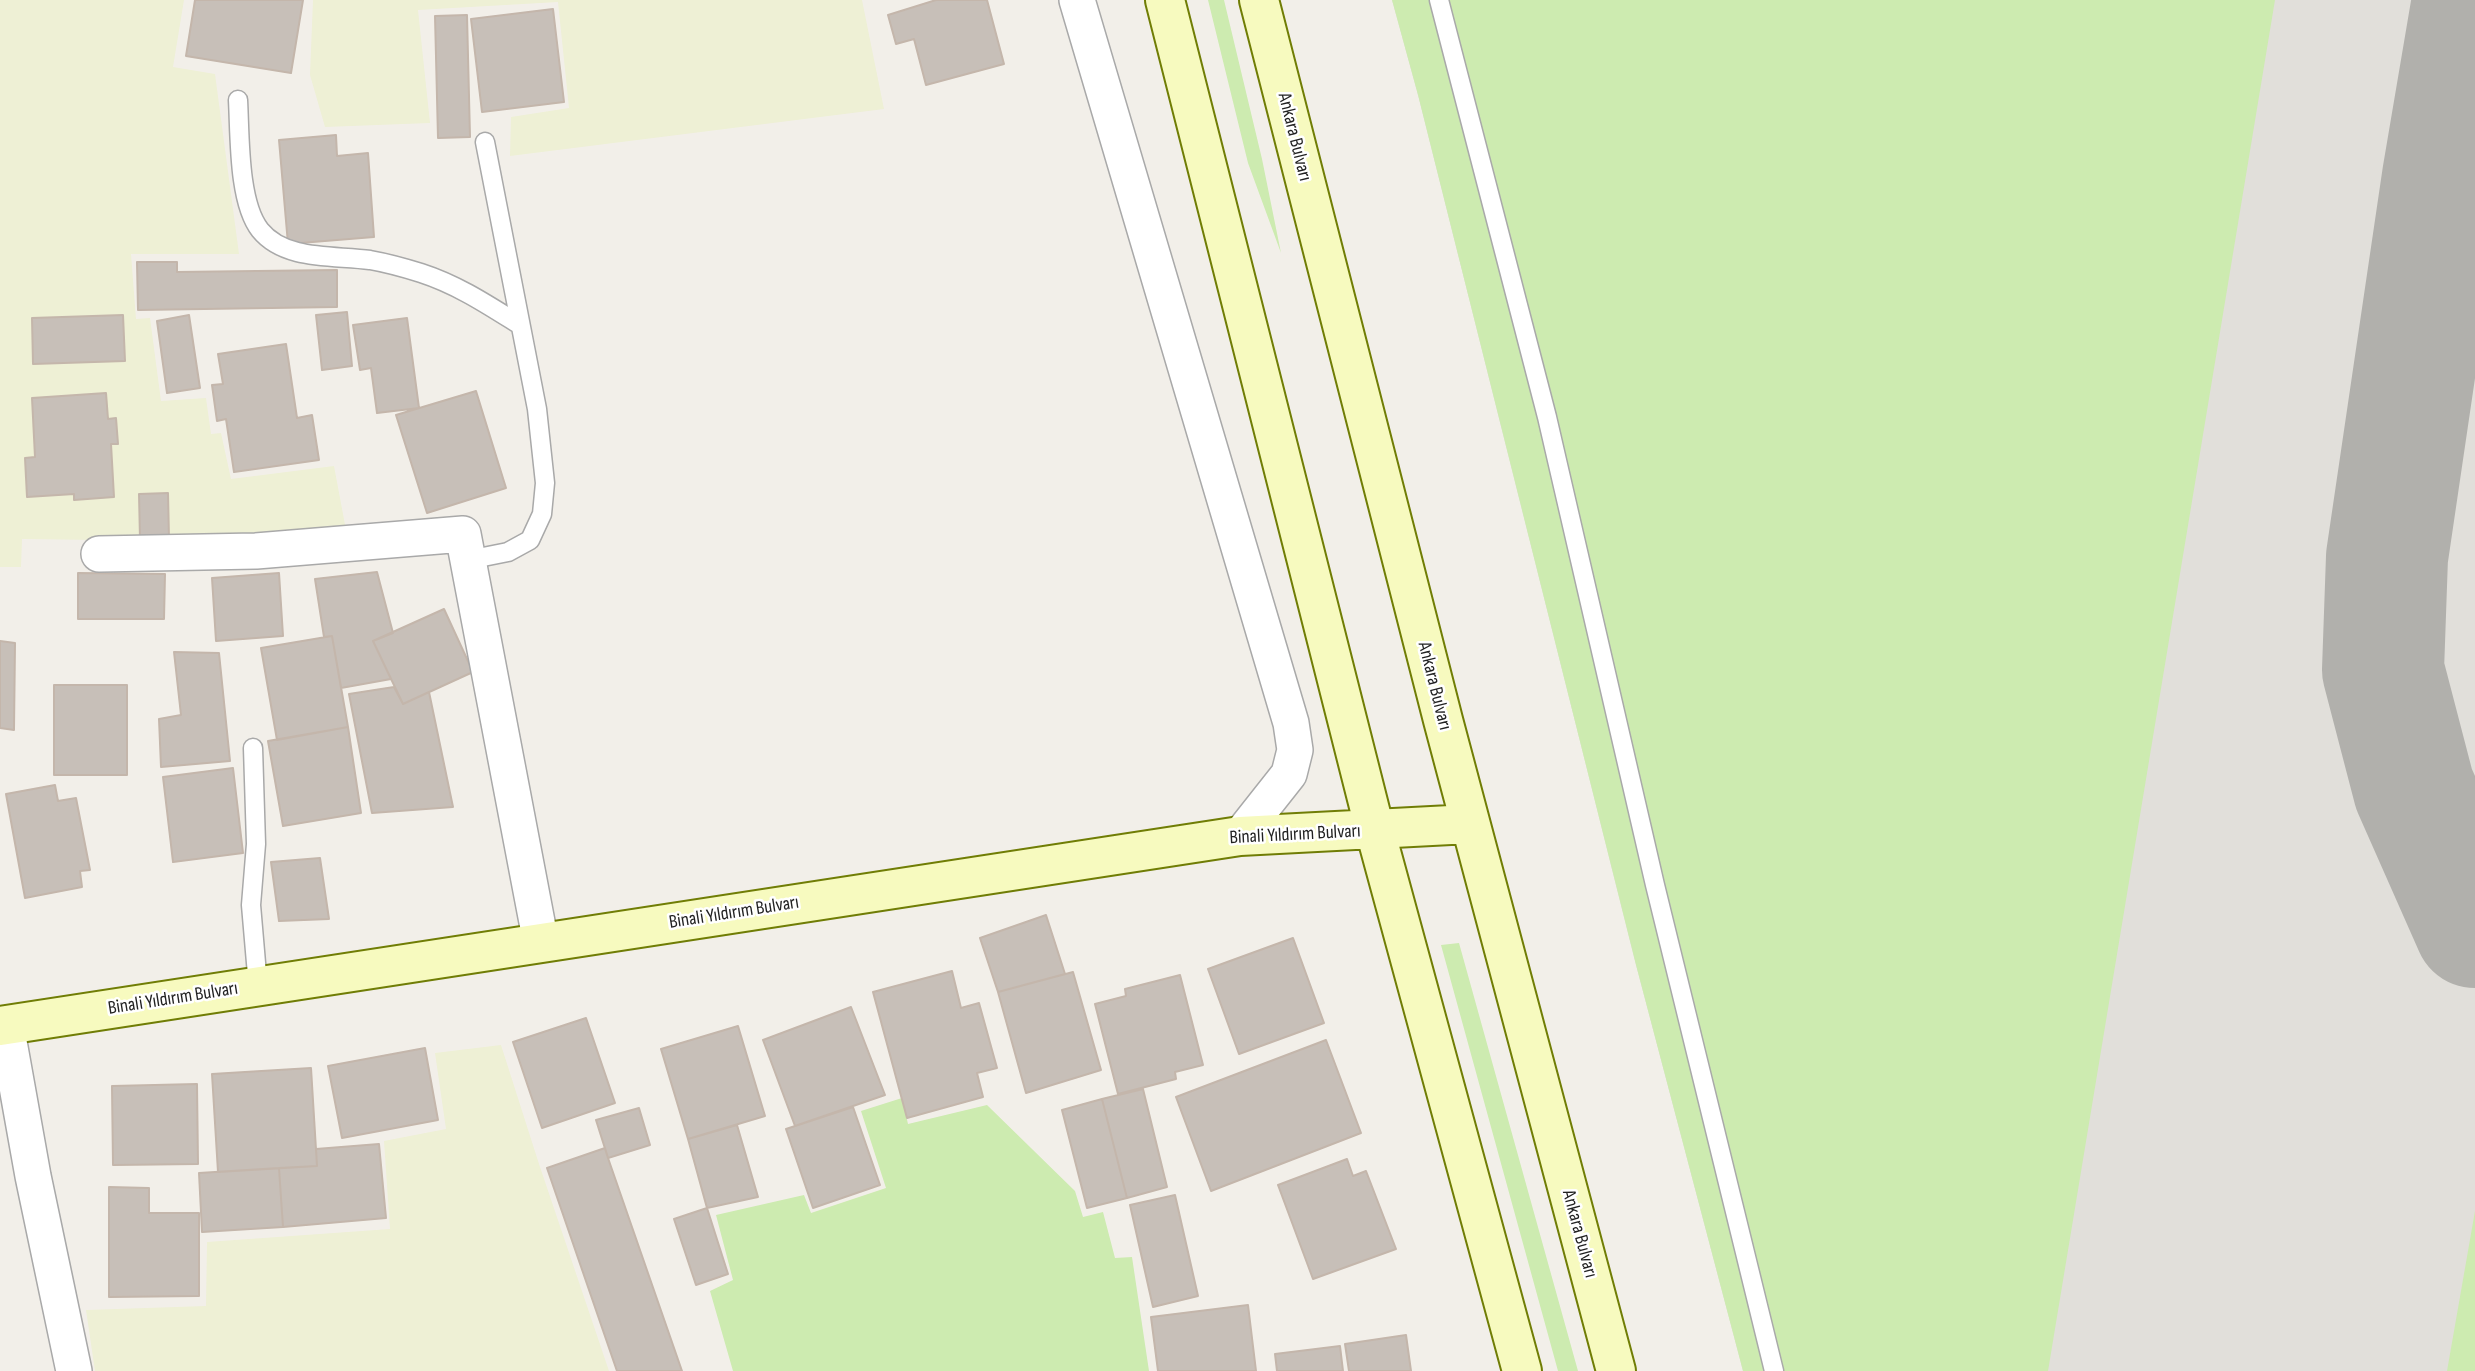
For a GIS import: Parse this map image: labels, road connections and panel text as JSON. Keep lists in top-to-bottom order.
{
  "streets": {
    "main road": ["Ankara Bulvarı", "Binali Yıldırım Bulvarı"]
  },
  "crossings": [
    ["Ankara Bulvarı", "Binali Yıldırım Bulvarı"]
  ]
}
